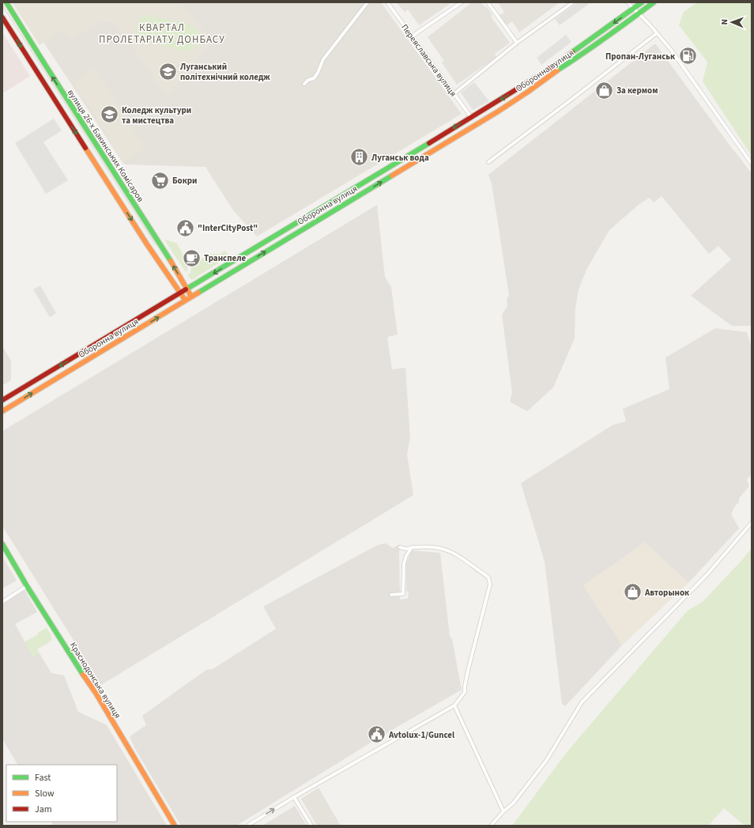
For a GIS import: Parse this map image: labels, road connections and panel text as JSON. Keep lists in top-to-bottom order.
{
  "streets": {
    "main road": ["Оборонна вулиця", "вулиця 26-х Бакинських Комісаров", "Краснодонська вулиця"],
    "street": ["Переяславська вулиця"]
  },
  "crossings": [
    ["Переяславська вулиця", "Оборонна вулиця"],
    ["Оборонна вулиця", "вулиця 26-х Бакинських Комісаров"]
  ],
  "districts": ["КВАРТАЛ ПРОЛЕТАРІАТУ ДОНБАСУ"],
  "places": {
    "fuel station": ["Пропан-Луганськ"],
    "school or university": ["Луганський політехнічний коледж", "Коледж культури та мистецтва"],
    "shop": ["За кермом", "Авторынок"],
    "building": ["Луганськ вода"],
    "supermarket": ["Бокри"],
    "public building": ["\"InterCityPost\"", "Avtolux-1/Guncel"],
    "cafe": ["Транспеле"]
  },
  "legend": ["Fast", "Slow", "Jam"],
  "north": "left"
}
